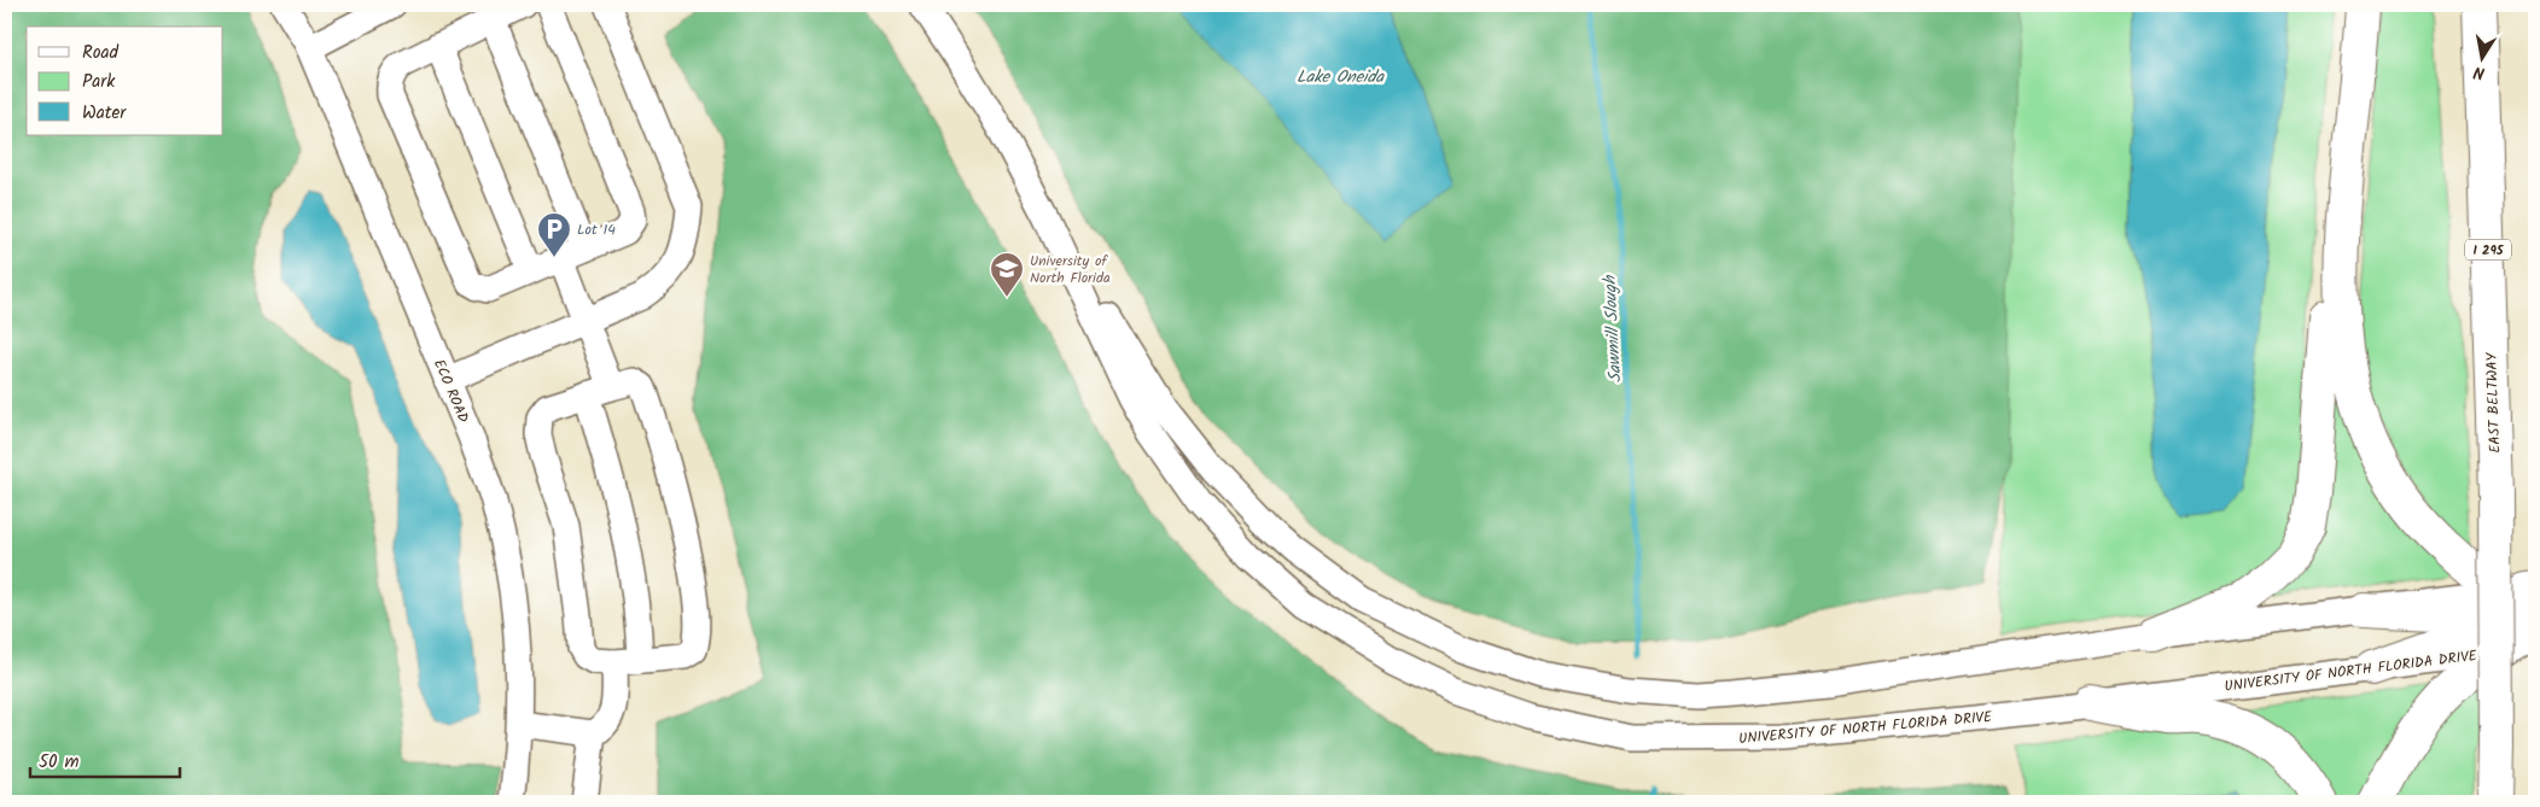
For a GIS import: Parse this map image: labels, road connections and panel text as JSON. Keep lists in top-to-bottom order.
{
  "streets": {
    "highway": ["I 295", "EAST BELTWAY"],
    "street": ["ECO ROAD", "UNIVERSITY OF NORTH FLORIDA DRIVE"]
  },
  "water": ["Lake Oneida", "Sawmill Slough"],
  "places": {
    "parking": ["Lot 14"],
    "school or university": ["University of North Florida"]
  },
  "legend": ["Road", "Park", "Water"],
  "scale_bar": "50 m",
  "north": "bottom"
}
